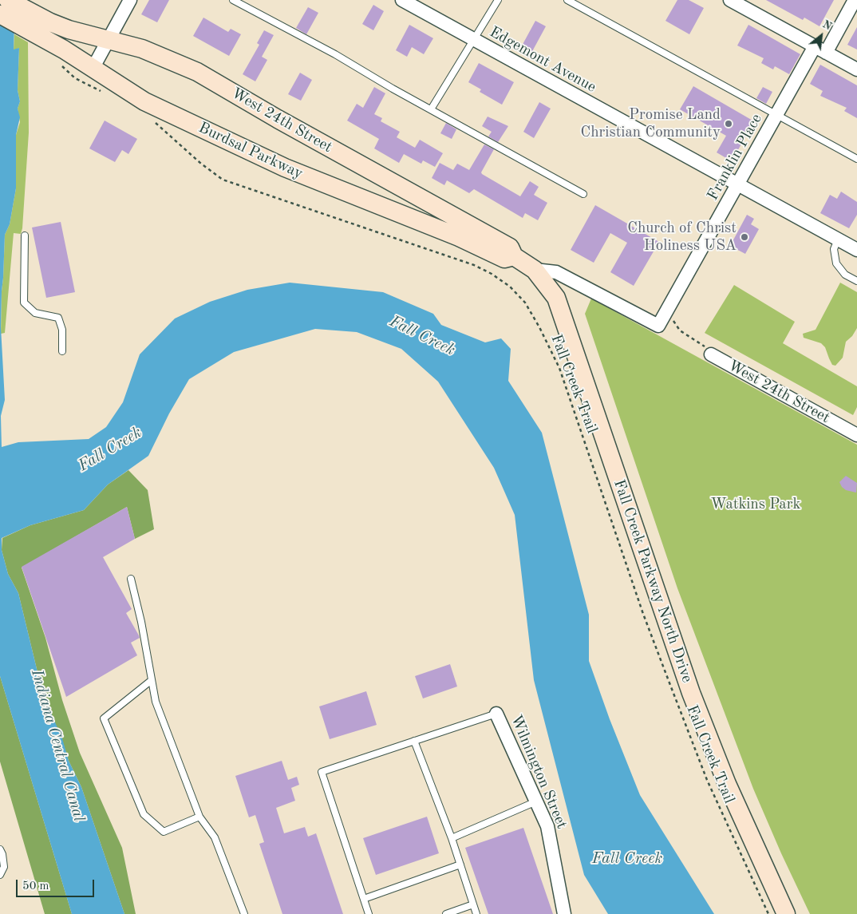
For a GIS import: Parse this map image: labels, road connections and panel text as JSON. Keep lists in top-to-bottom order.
{
  "streets": {
    "street": [
      "Edgemont Avenue",
      "West 24th Street",
      "Burdsal Parkway",
      "Franklin Place",
      "Fall Creek Parkway North Drive",
      "Wilmington Street"
    ],
    "path": ["Fall Creek Trail"]
  },
  "crossings": [
    ["Edgemont Avenue", "Franklin Place"],
    ["West 24th Street", "Burdsal Parkway"],
    ["West 24th Street", "Fall Creek Parkway North Drive"],
    ["Burdsal Parkway", "Fall Creek Parkway North Drive"],
    ["Franklin Place", "Fall Creek Parkway North Drive"]
  ],
  "water": ["Fall Creek", "Indiana Central Canal"],
  "parks": ["Watkins Park"],
  "places": ["Promise Land Christian Community", "Church of Christ Holiness USA"],
  "scale_bar": "50 m",
  "north": "top right"
}
